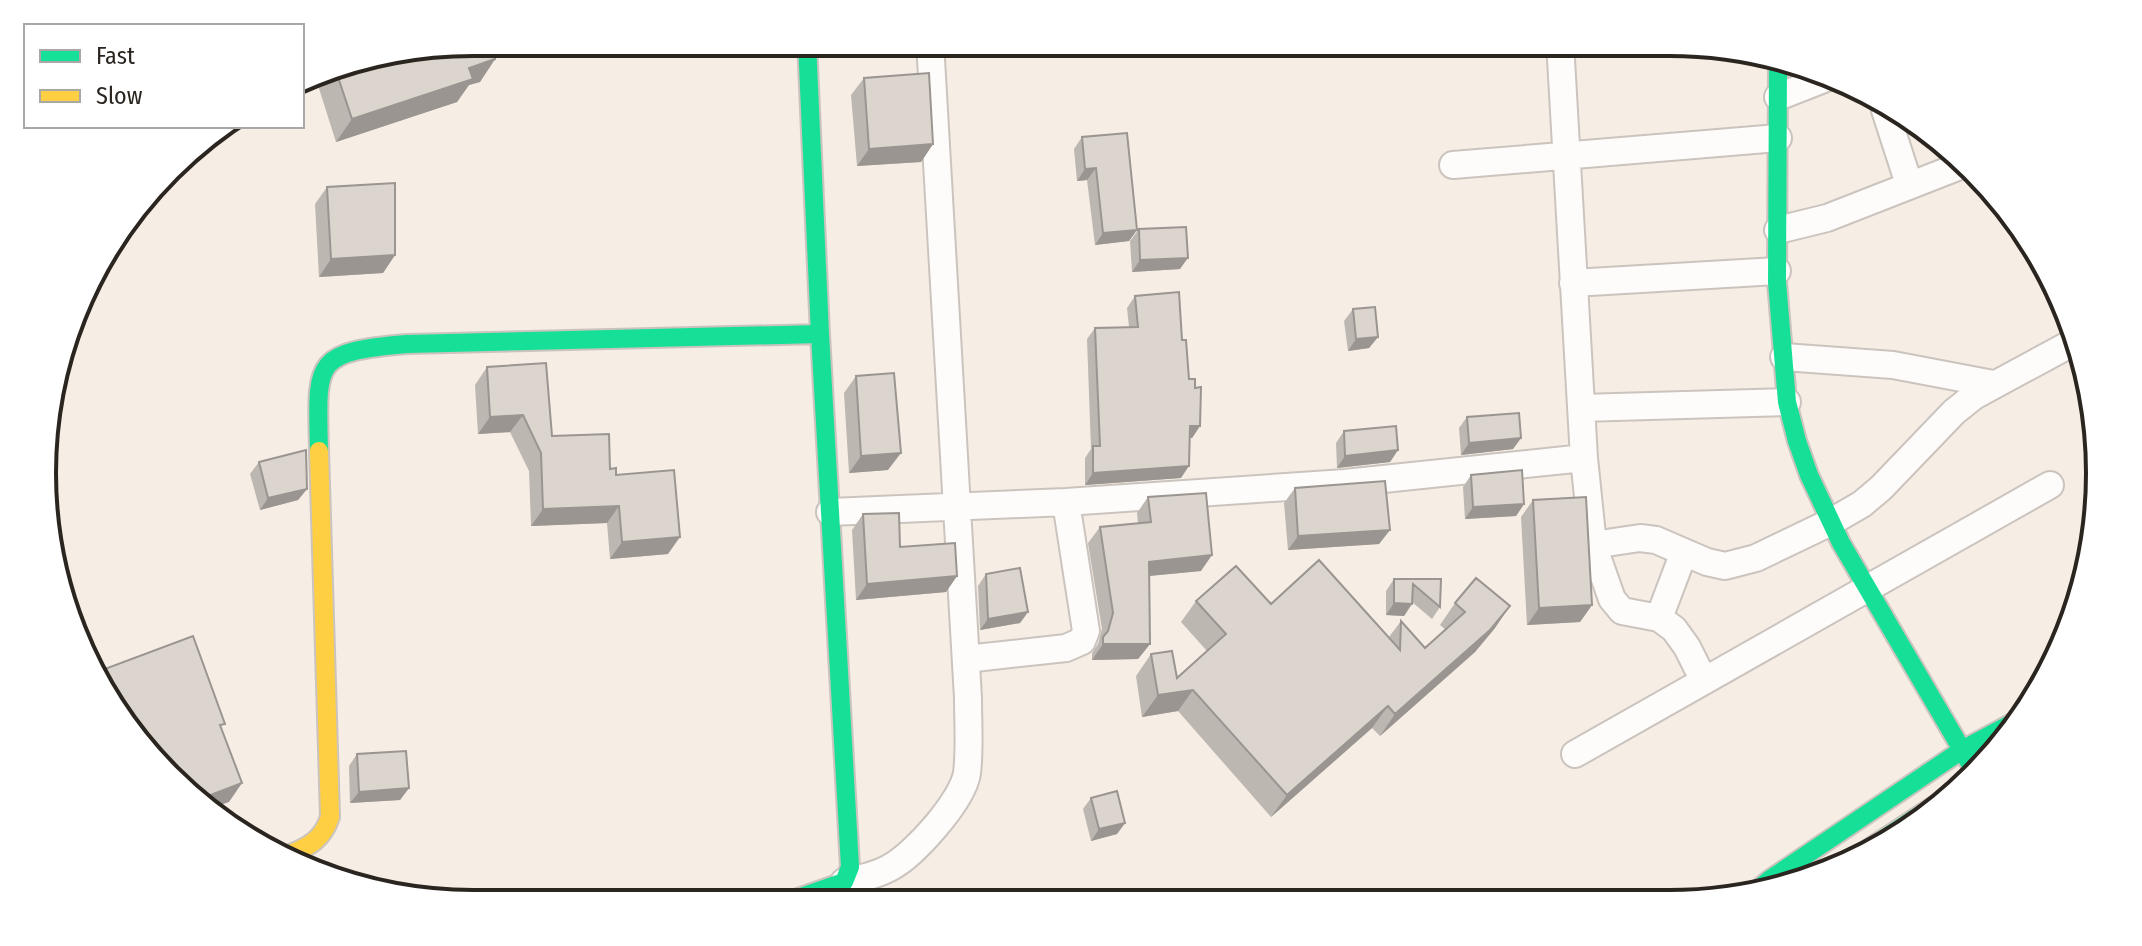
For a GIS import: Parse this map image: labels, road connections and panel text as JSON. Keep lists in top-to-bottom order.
{
  "legend": ["Fast", "Slow"]
}
